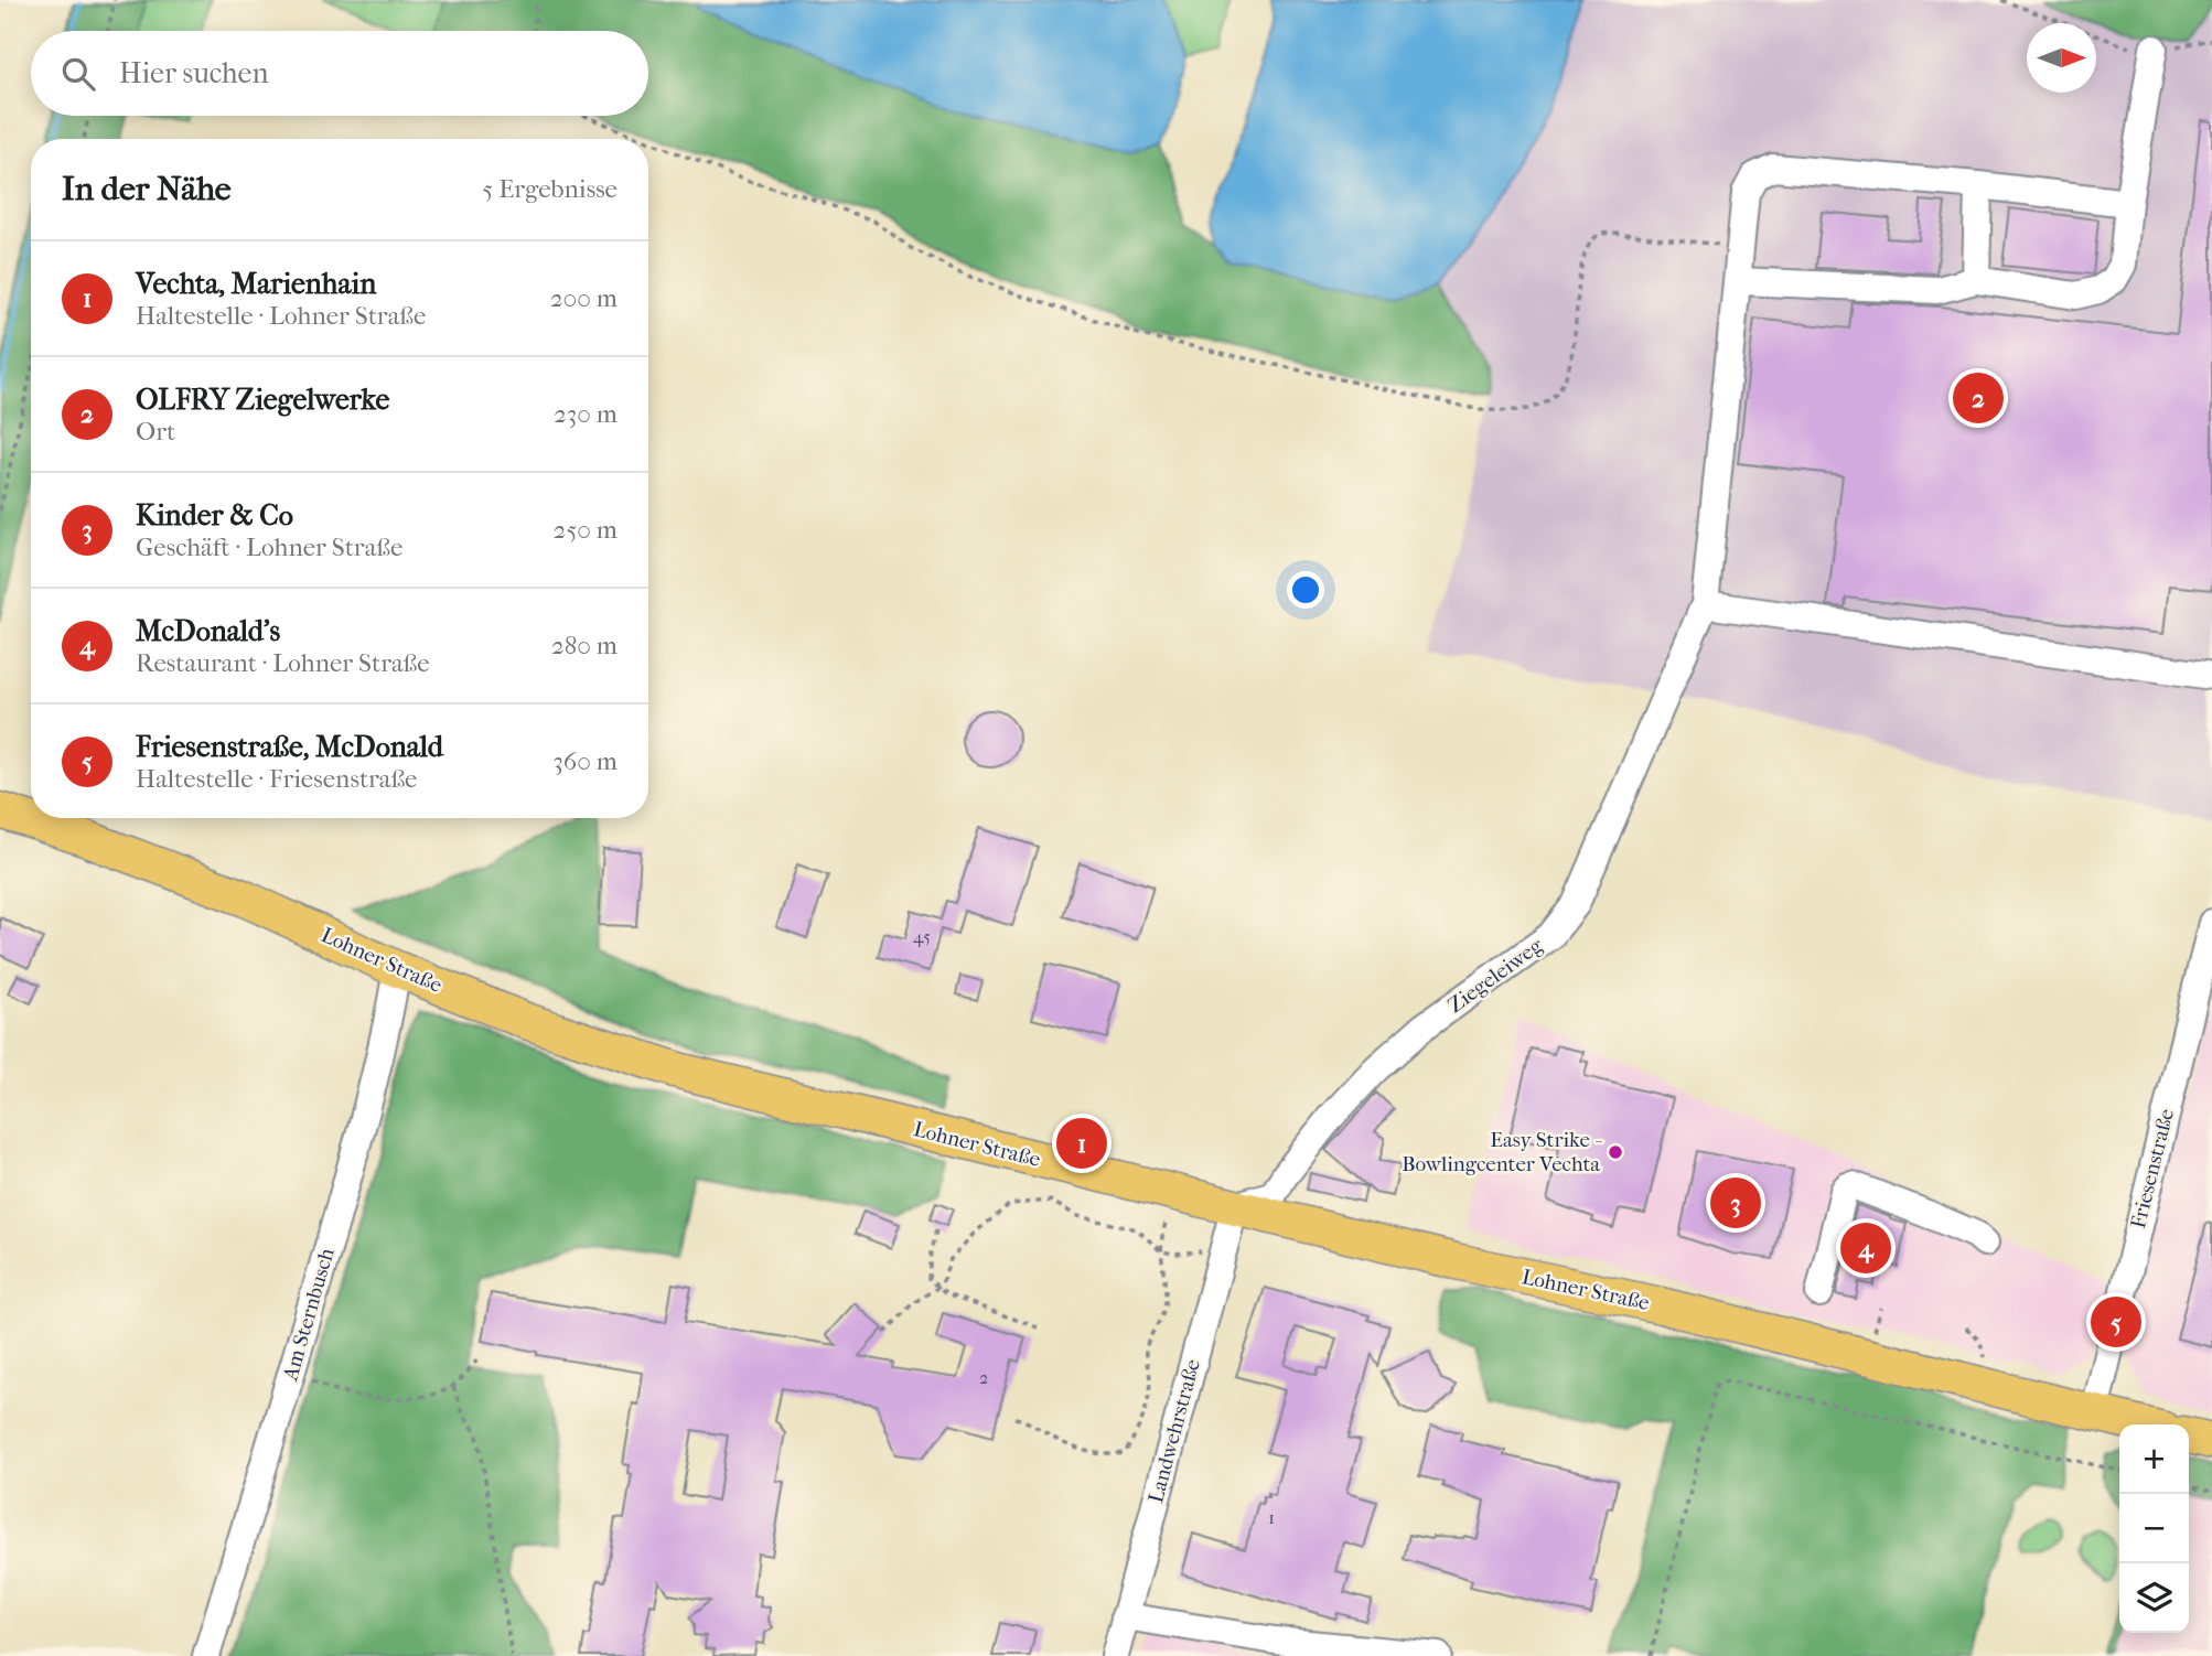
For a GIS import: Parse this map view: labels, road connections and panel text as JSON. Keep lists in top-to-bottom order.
{
  "streets": {
    "main road": ["Lohner Straße"],
    "street": [
      "Ziegeleiweg",
      "Friesenstraße",
      "Am Sternbusch",
      "Landwehrstraße"
    ]
  },
  "crossings": [
    ["Lohner Straße", "Ziegeleiweg"],
    ["Lohner Straße", "Friesenstraße"],
    ["Lohner Straße", "Am Sternbusch"],
    ["Lohner Straße", "Landwehrstraße"],
    ["Ziegeleiweg", "Landwehrstraße"]
  ],
  "places": ["Easy Strike - Bowlingcenter Vechta"],
  "house_numbers": ["45", "2", "1"],
  "north": "right",
  "page": {
    "search": "Hier suchen",
    "heading": ["In der Nähe", "5 Ergebnisse"],
    "list": [
      {
        "mark": "1",
        "name": "Vechta, Marienhain",
        "note": "Haltestelle · Lohner Straße",
        "value": "200 m"
      },
      {
        "mark": "2",
        "name": "OLFRY Ziegelwerke",
        "note": "Ort",
        "value": "230 m"
      },
      {
        "mark": "3",
        "name": "Kinder & Co",
        "note": "Geschäft · Lohner Straße",
        "value": "250 m"
      },
      {
        "mark": "4",
        "name": "McDonald's",
        "note": "Restaurant · Lohner Straße",
        "value": "280 m"
      },
      {
        "mark": "5",
        "name": "Friesenstraße, McDonald",
        "note": "Haltestelle · Friesenstraße",
        "value": "360 m"
      }
    ],
    "pins": [
      "2",
      "1",
      "3",
      "4",
      "5"
    ],
    "map_buttons": ["+", "−"]
  }
}
